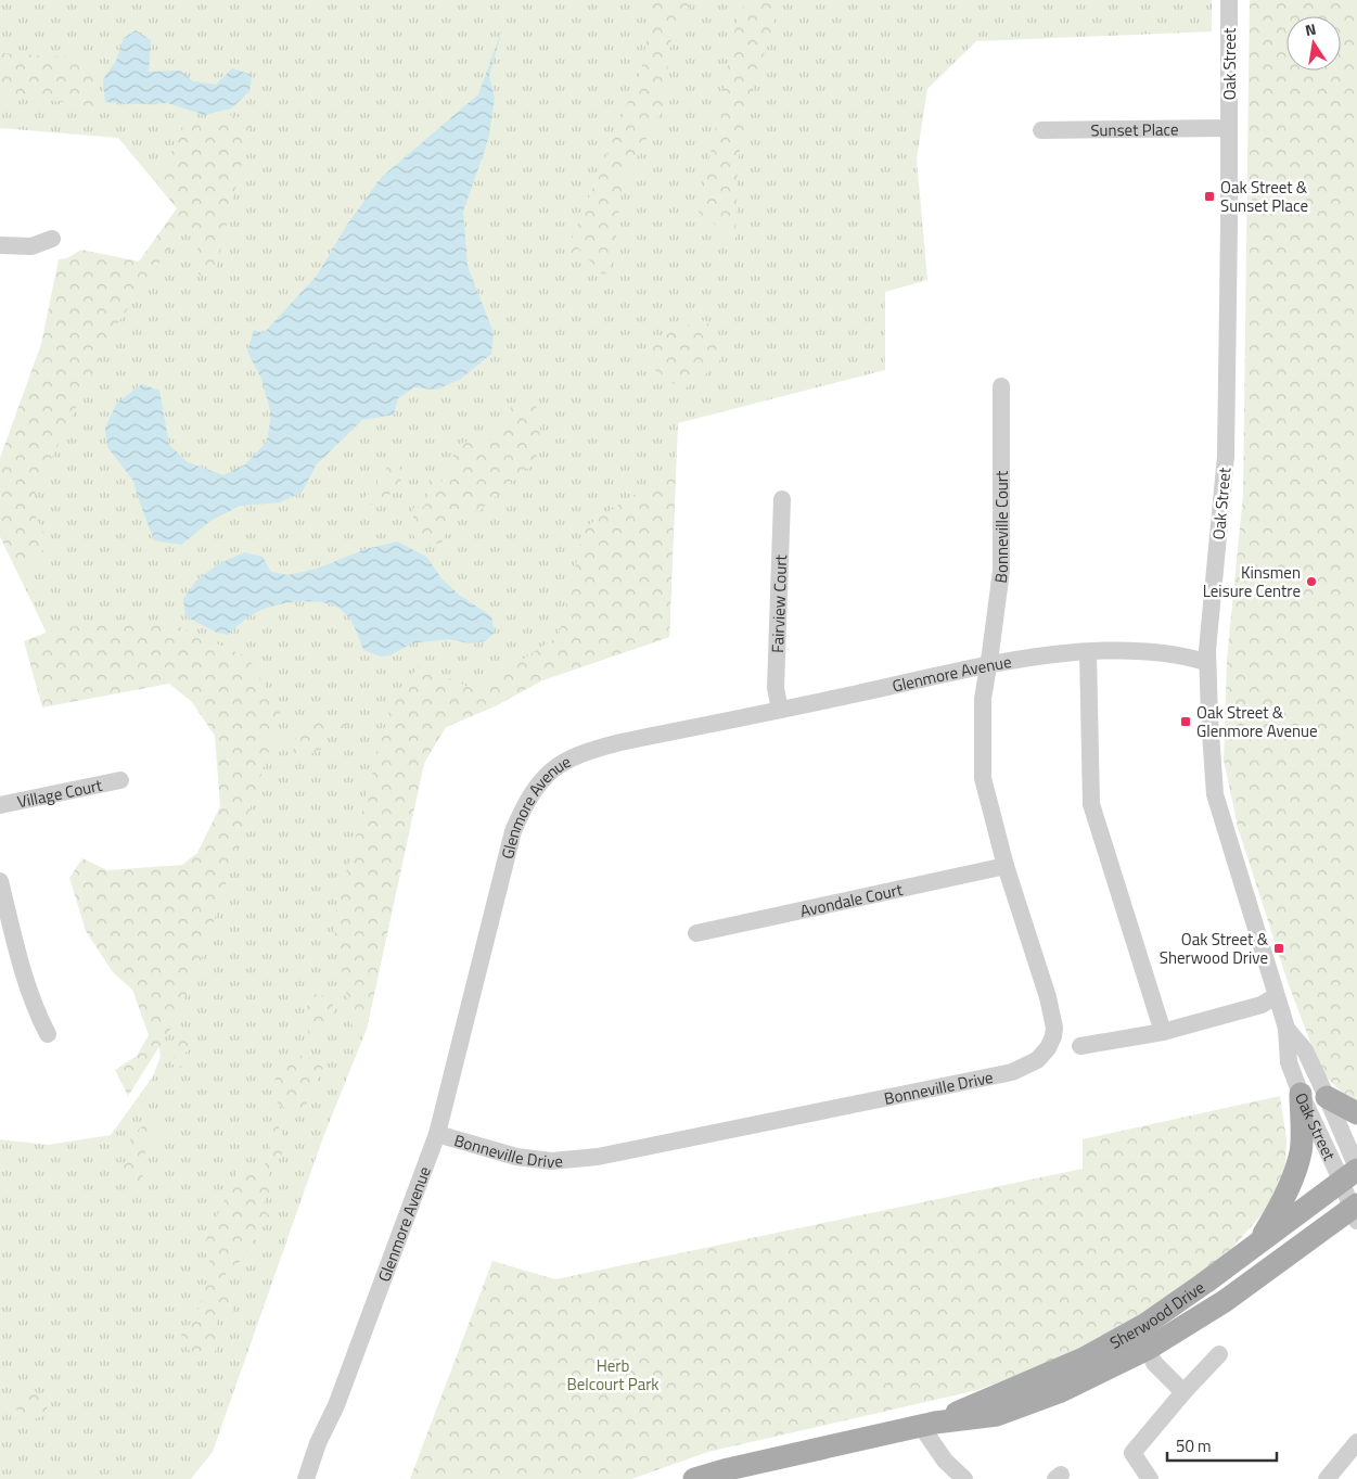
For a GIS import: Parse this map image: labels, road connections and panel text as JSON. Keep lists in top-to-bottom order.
{
  "streets": {
    "main road": ["Sherwood Drive"],
    "street": [
      "Oak Street",
      "Sunset Place",
      "Bonneville Court",
      "Fairview Court",
      "Glenmore Avenue",
      "Village Court",
      "Avondale Court",
      "Bonneville Drive"
    ]
  },
  "crossings": [
    ["Oak Street", "Sunset Place"],
    ["Oak Street", "Glenmore Avenue"],
    ["Oak Street", "Sherwood Drive"],
    ["Bonneville Court", "Glenmore Avenue"],
    ["Bonneville Court", "Bonneville Drive"],
    ["Fairview Court", "Glenmore Avenue"],
    ["Glenmore Avenue", "Bonneville Drive"],
    ["Avondale Court", "Bonneville Drive"]
  ],
  "parks": ["Herb Belcourt Park"],
  "places": {
    "transit": ["Oak Street & Sunset Place", "Oak Street & Glenmore Avenue", "Oak Street & Sherwood Drive"],
    "other": ["Kinsmen Leisure Centre"]
  },
  "scale_bar": "50 m",
  "north": "top"
}
